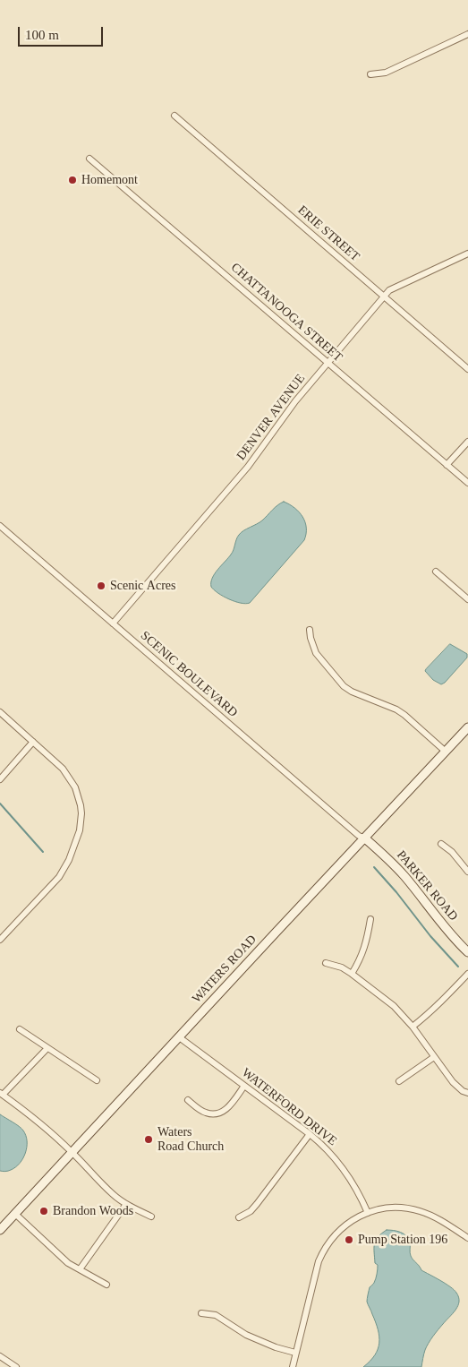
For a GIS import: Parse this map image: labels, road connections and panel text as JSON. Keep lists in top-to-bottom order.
{
  "streets": {
    "street": [
      "ERIE STREET",
      "CHATTANOOGA STREET",
      "DENVER AVENUE",
      "SCENIC BOULEVARD",
      "PARKER ROAD",
      "WATERS ROAD",
      "WATERFORD DRIVE"
    ]
  },
  "crossings": [
    ["ERIE STREET", "DENVER AVENUE"],
    ["CHATTANOOGA STREET", "DENVER AVENUE"],
    ["DENVER AVENUE", "SCENIC BOULEVARD"],
    ["SCENIC BOULEVARD", "PARKER ROAD"],
    ["SCENIC BOULEVARD", "WATERS ROAD"],
    ["PARKER ROAD", "WATERS ROAD"],
    ["WATERS ROAD", "WATERFORD DRIVE"]
  ],
  "places": [
    "Homemont",
    "Scenic Acres",
    "Waters Road Church",
    "Brandon Woods",
    "Pump Station 196"
  ],
  "scale_bar": "100 m"
}
